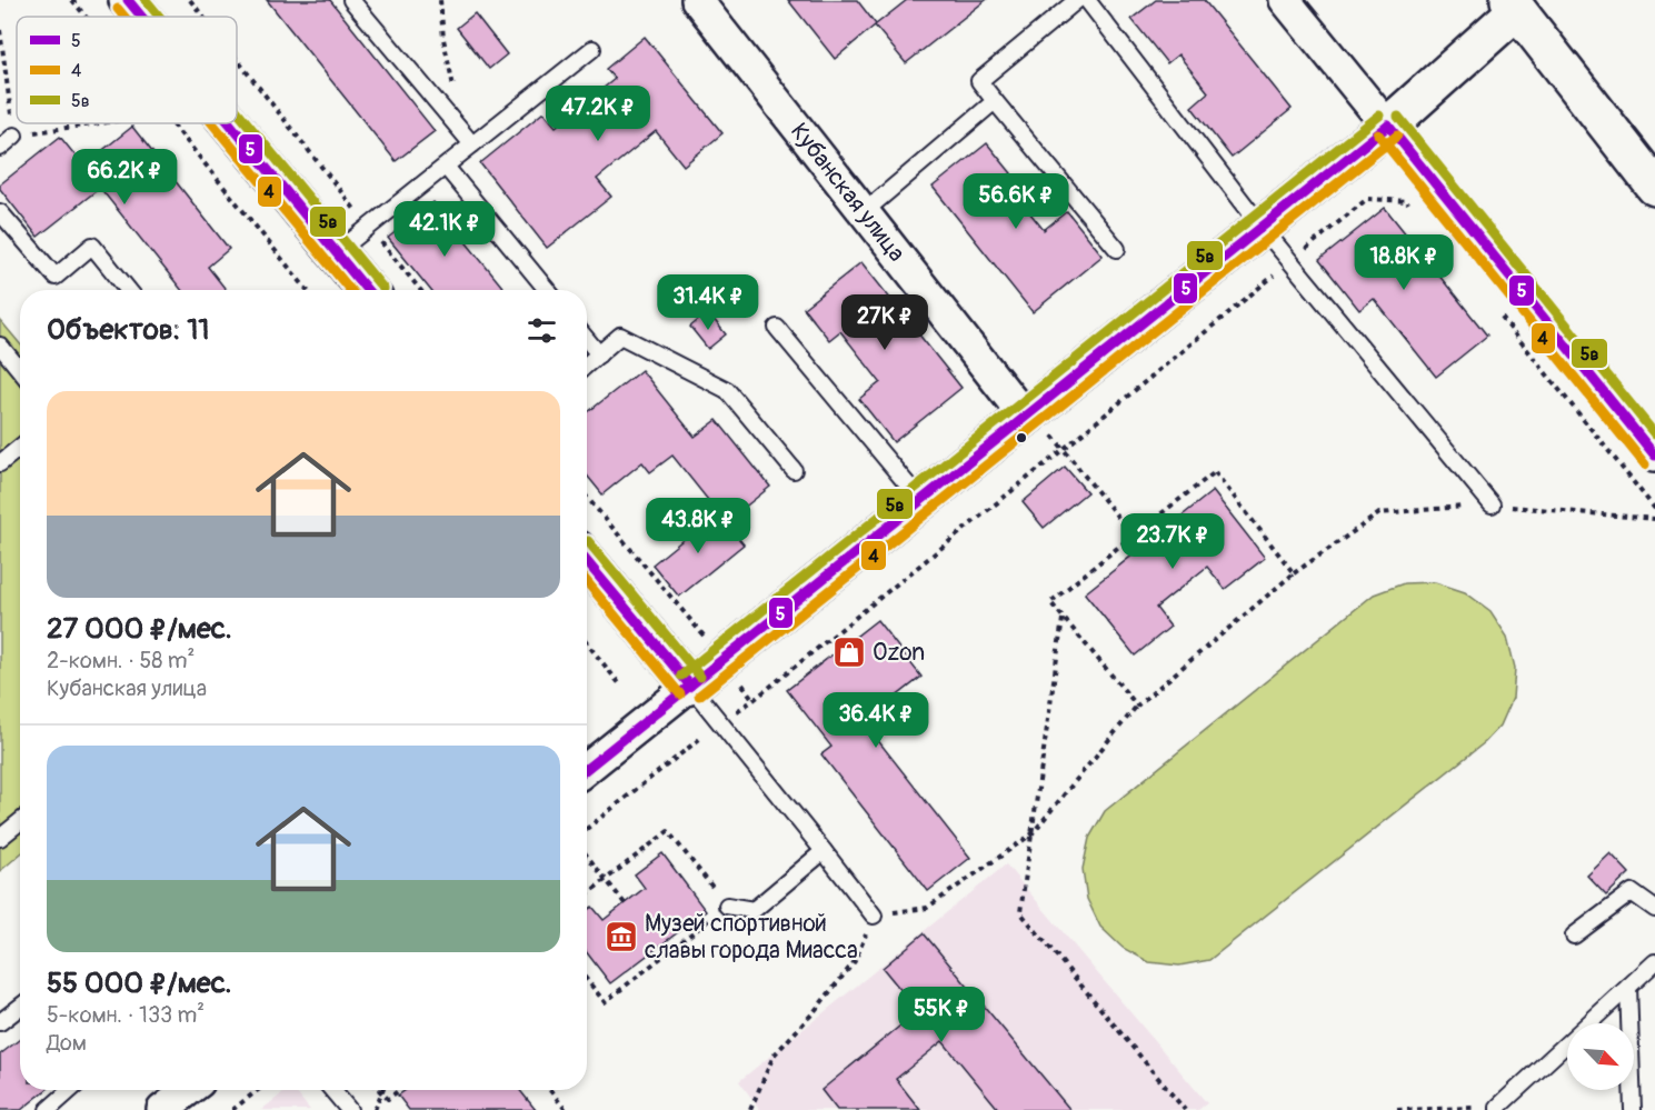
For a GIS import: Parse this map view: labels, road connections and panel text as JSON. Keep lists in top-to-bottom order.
{
  "streets": {
    "street": ["Кубанская улица"]
  },
  "places": {
    "shop": ["Ozon"],
    "museum": ["Музей спортивной славы города Миасса"]
  },
  "lines": ["transit line 5", "transit line 5в", "transit line 4"],
  "legend": ["5", "4", "5в"],
  "north": "bottom right",
  "page": {
    "price": [
      "47.2K ₽",
      "66.2K ₽",
      "56.6K ₽",
      "42.1K ₽",
      "18.8K ₽",
      "31.4K ₽",
      "27K ₽",
      "43.8K ₽",
      "23.7K ₽",
      "36.4K ₽",
      "55K ₽"
    ],
    "heading": "Объектов: 11",
    "list": [
      {
        "name": "27 000 ₽/мес.",
        "note": "2-комн. · 58 m² · Кубанская улица"
      },
      {
        "name": "55 000 ₽/мес.",
        "note": "5-комн. · 133 m² · Дом"
      }
    ]
  }
}
